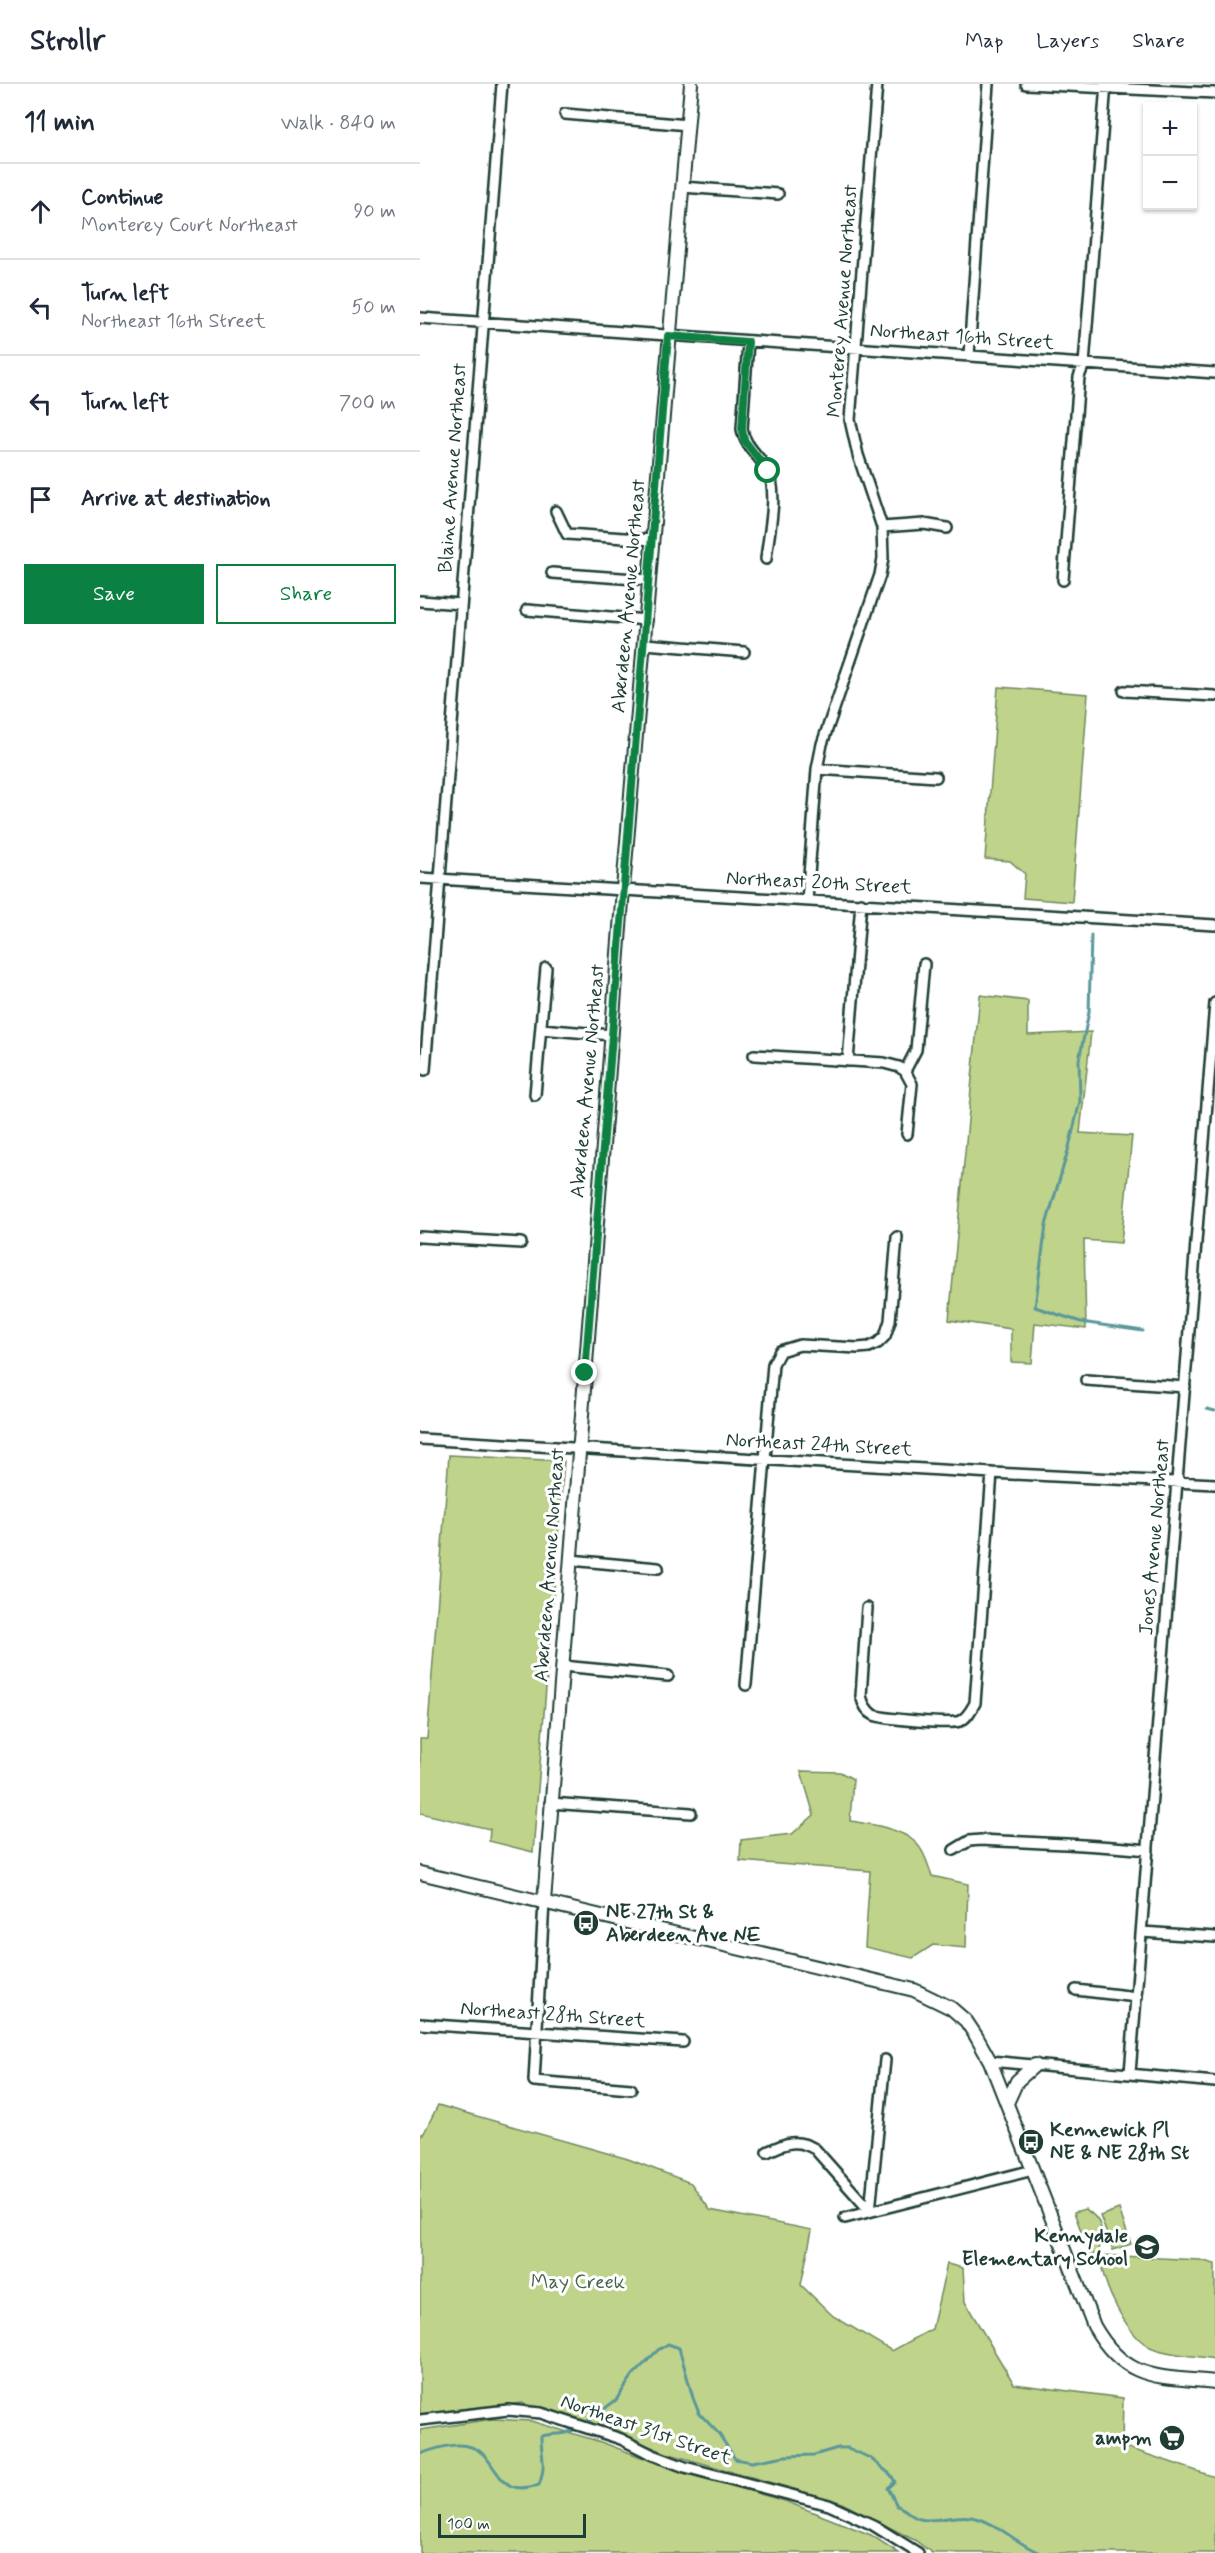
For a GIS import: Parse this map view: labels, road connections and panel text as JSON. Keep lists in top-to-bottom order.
{
  "streets": {
    "street": [
      "Monterey Avenue Northeast",
      "Northeast 16th Street",
      "Blaine Avenue Northeast",
      "Aberdeen Avenue Northeast",
      "Northeast 20th Street",
      "Northeast 24th Street",
      "Jones Avenue Northeast",
      "Northeast 28th Street",
      "Northeast 31st Street"
    ]
  },
  "crossings": [
    ["Monterey Avenue Northeast", "Northeast 16th Street"],
    ["Monterey Avenue Northeast", "Northeast 20th Street"],
    ["Northeast 16th Street", "Blaine Avenue Northeast"],
    ["Northeast 16th Street", "Aberdeen Avenue Northeast"],
    ["Blaine Avenue Northeast", "Northeast 20th Street"],
    ["Aberdeen Avenue Northeast", "Northeast 20th Street"],
    ["Aberdeen Avenue Northeast", "Northeast 24th Street"],
    ["Aberdeen Avenue Northeast", "Northeast 28th Street"],
    ["Northeast 24th Street", "Jones Avenue Northeast"]
  ],
  "parks": ["May Creek"],
  "places": {
    "bus stop": ["NE 27th St & Aberdeen Ave NE", "Kennewick Pl NE & NE 28th St"],
    "school or university": ["Kennydale Elementary School"],
    "supermarket": ["ampm"]
  },
  "scale_bar": "100 m",
  "page": {
    "header": "Strollr",
    "nav": ["Map", "Layers", "Share"],
    "heading": ["11 min", "Walk · 840 m"],
    "map_buttons": ["+", "−"],
    "list": [
      ["Continue", "Monterey Court Northeast", "90 m"],
      ["Turn left", "Northeast 16th Street", "50 m"],
      ["Turn left", "700 m"],
      "Arrive at destination"
    ],
    "buttons": ["Save", "Share"],
    "scale": "100 m"
  }
}
